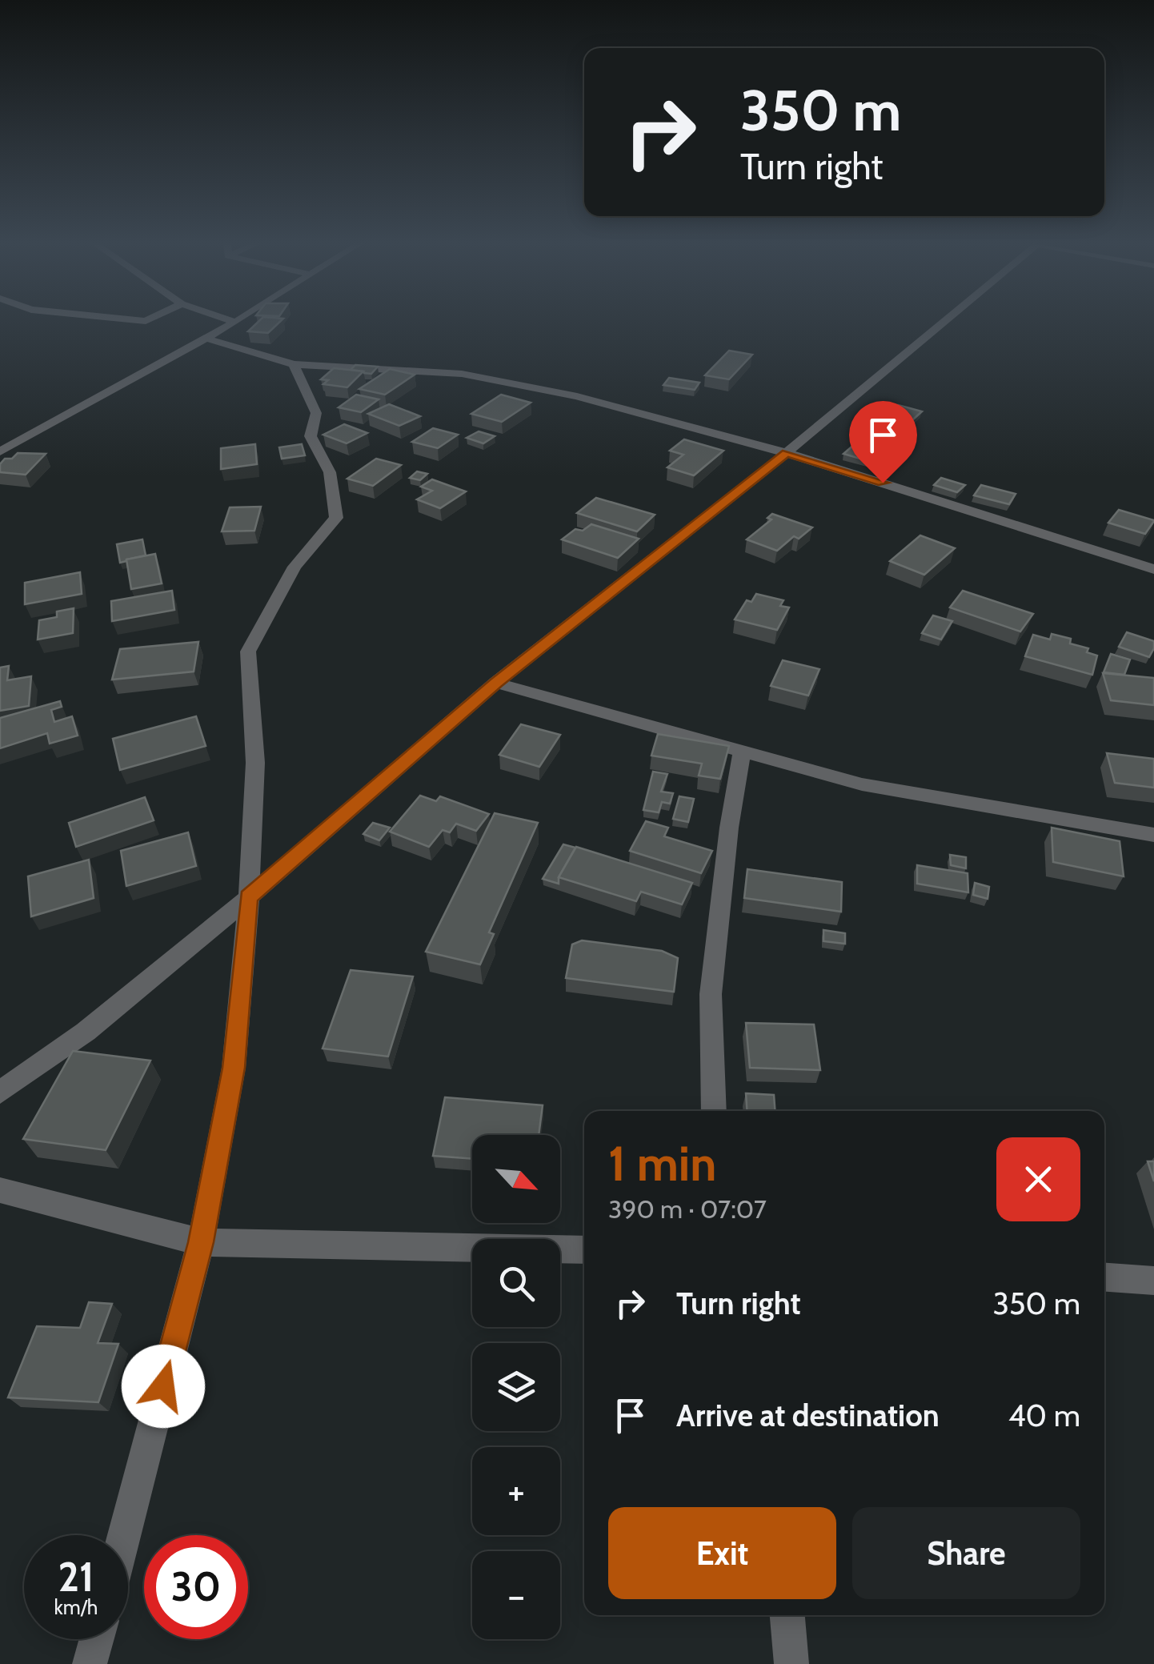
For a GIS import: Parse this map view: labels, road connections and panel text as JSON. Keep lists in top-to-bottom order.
{
  "north": "bottom right",
  "page": {
    "turn": ["350 m", "Turn right"],
    "heading": ["1 min", "390 m · 07:07"],
    "map_buttons": ["+", "−"],
    "list": [
      {
        "name": "Turn right",
        "value": "350 m"
      },
      {
        "name": "Arrive at destination",
        "value": "40 m"
      }
    ],
    "buttons": ["Exit", "Share"],
    "speed": "21 km/h",
    "limit": "30"
  }
}
